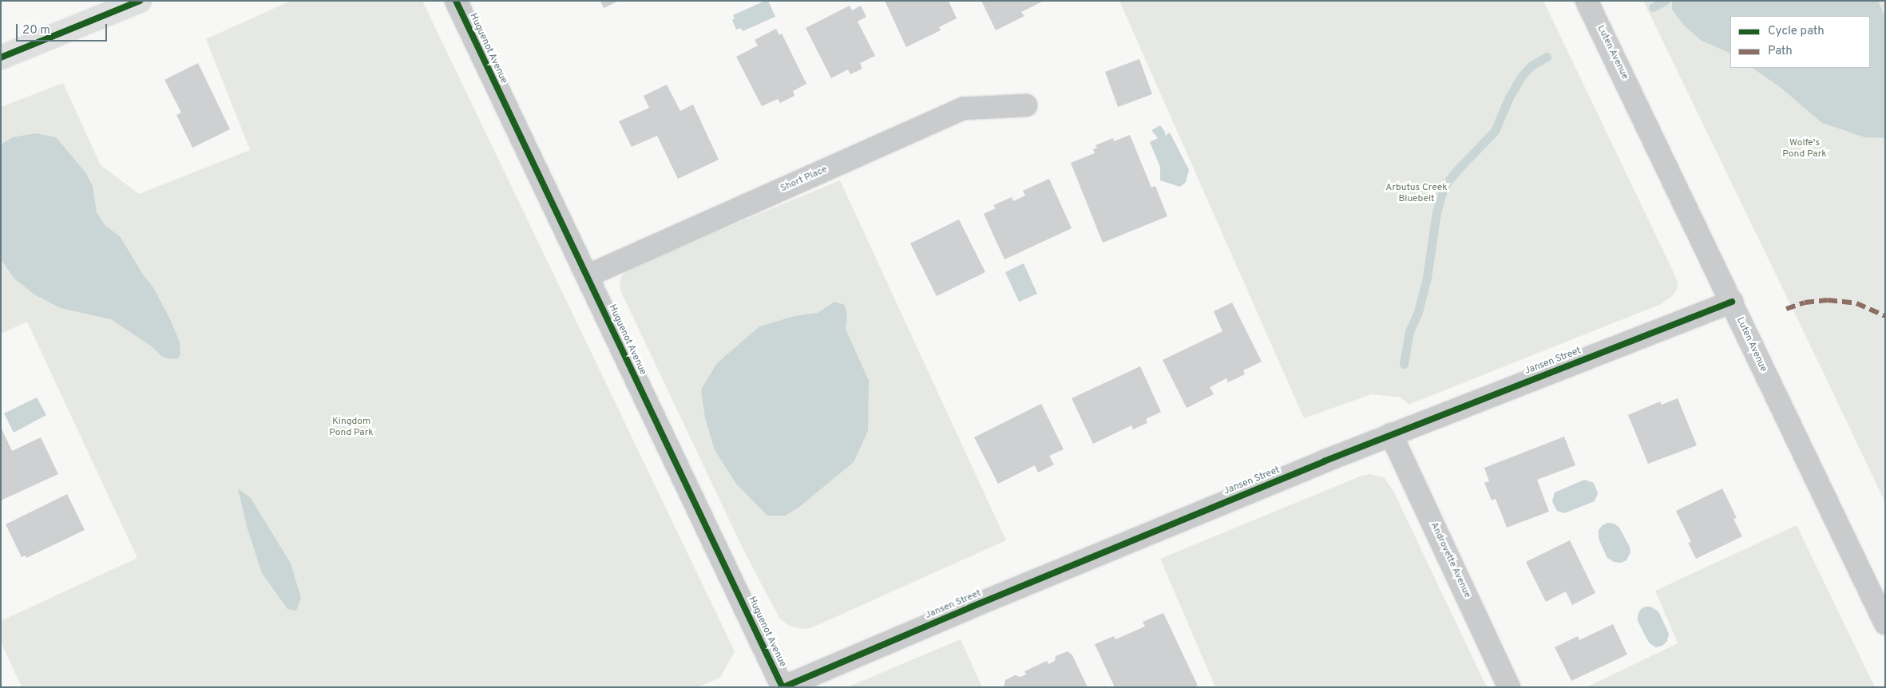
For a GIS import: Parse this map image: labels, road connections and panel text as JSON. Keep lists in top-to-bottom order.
{
  "streets": {
    "street": [
      "Huguenot Avenue",
      "Luten Avenue",
      "Short Place",
      "Jansen Street",
      "Androvette Avenue"
    ]
  },
  "crossings": [
    ["Huguenot Avenue", "Short Place"],
    ["Huguenot Avenue", "Jansen Street"],
    ["Luten Avenue", "Jansen Street"],
    ["Jansen Street", "Androvette Avenue"]
  ],
  "parks": ["Wolfe's Pond Park", "Arbutus Creek Bluebelt", "Kingdom Pond Park"],
  "legend": ["Cycle path", "Path"],
  "scale_bar": "20 m"
}
